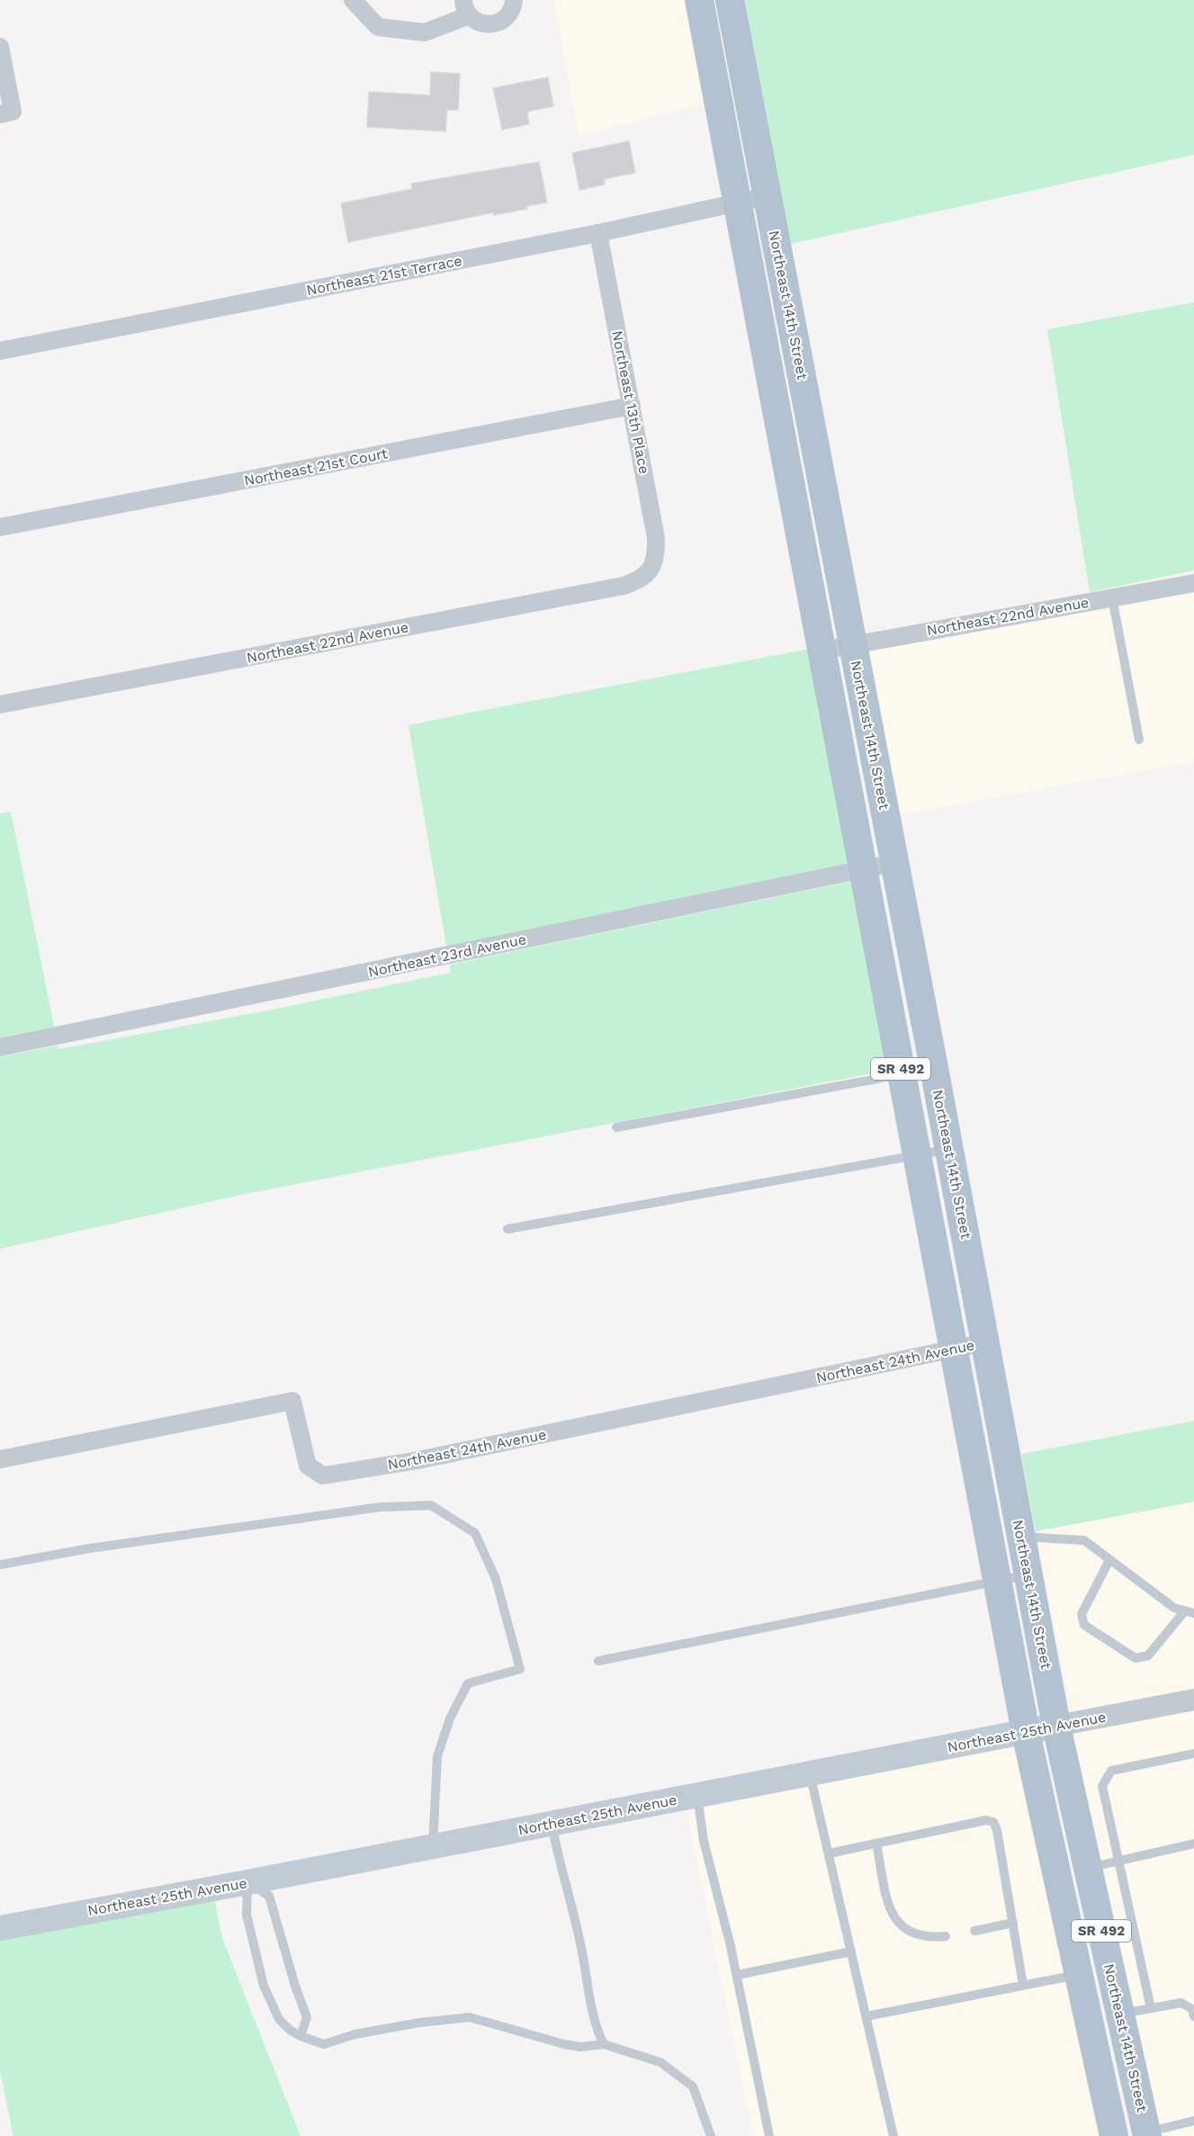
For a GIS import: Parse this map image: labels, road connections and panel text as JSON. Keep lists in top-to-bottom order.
{
  "streets": {
    "main road": ["Northeast 14th Street", "SR 492", "Northeast 25th Avenue"],
    "street": [
      "Northeast 21st Terrace",
      "Northeast 13th Place",
      "Northeast 21st Court",
      "Northeast 22nd Avenue",
      "Northeast 23rd Avenue",
      "Northeast 24th Avenue"
    ]
  },
  "crossings": [
    ["Northeast 21st Terrace", "Northeast 14th Street"],
    ["Northeast 21st Terrace", "Northeast 13th Place"],
    ["Northeast 14th Street", "Northeast 22nd Avenue"],
    ["Northeast 14th Street", "Northeast 23rd Avenue"],
    ["Northeast 14th Street", "Northeast 24th Avenue"],
    ["Northeast 14th Street", "Northeast 25th Avenue"],
    ["Northeast 13th Place", "Northeast 21st Court"],
    ["Northeast 13th Place", "Northeast 22nd Avenue"]
  ]
}
